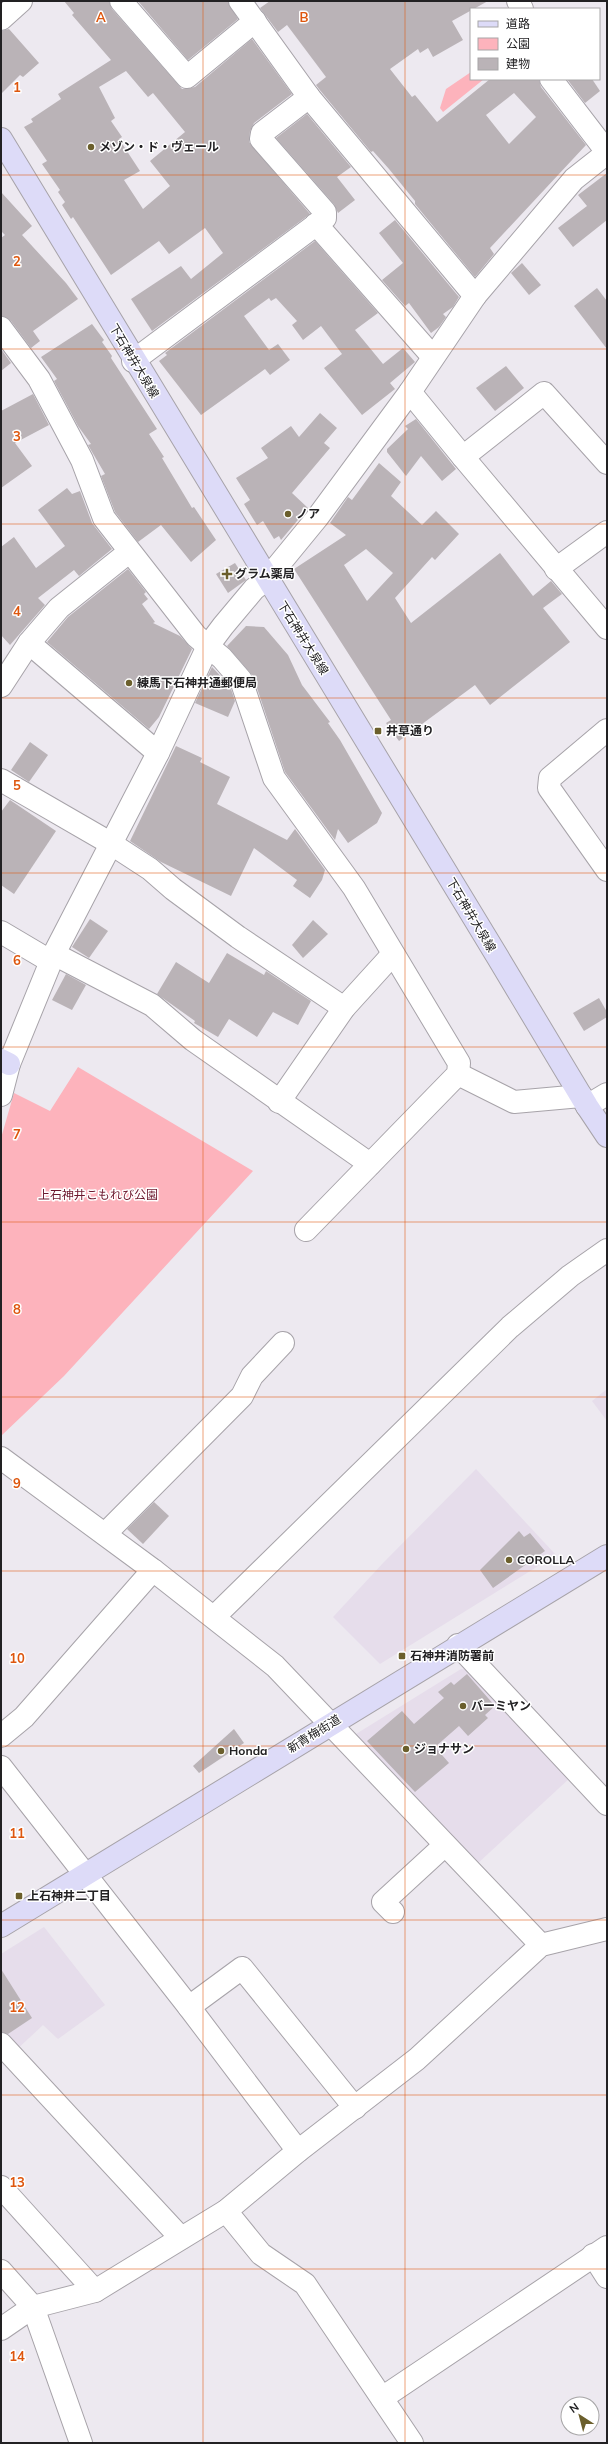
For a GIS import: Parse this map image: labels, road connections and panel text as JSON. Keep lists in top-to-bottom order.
{
  "streets": {
    "main road": ["下石神井大泉線", "新青梅街道"]
  },
  "parks": ["上石神井こもれび公園"],
  "places": {
    "other": [
      "メゾン・ド・ヴェール",
      "ノア",
      "練馬下石神井通郵便局",
      "COROLLA",
      "バーミヤン",
      "ジョナサン",
      "Honda"
    ],
    "health": ["グラム薬局"],
    "transit": ["井草通り", "石神井消防署前", "上石神井二丁目"]
  },
  "legend": ["道路", "公園", "建物"],
  "north": "top left",
  "grid": {
    "columns": ["A", "B"],
    "rows": [
      "1",
      "2",
      "3",
      "4",
      "5",
      "6",
      "7",
      "8",
      "9",
      "10",
      "11",
      "12",
      "13",
      "14"
    ]
  }
}
